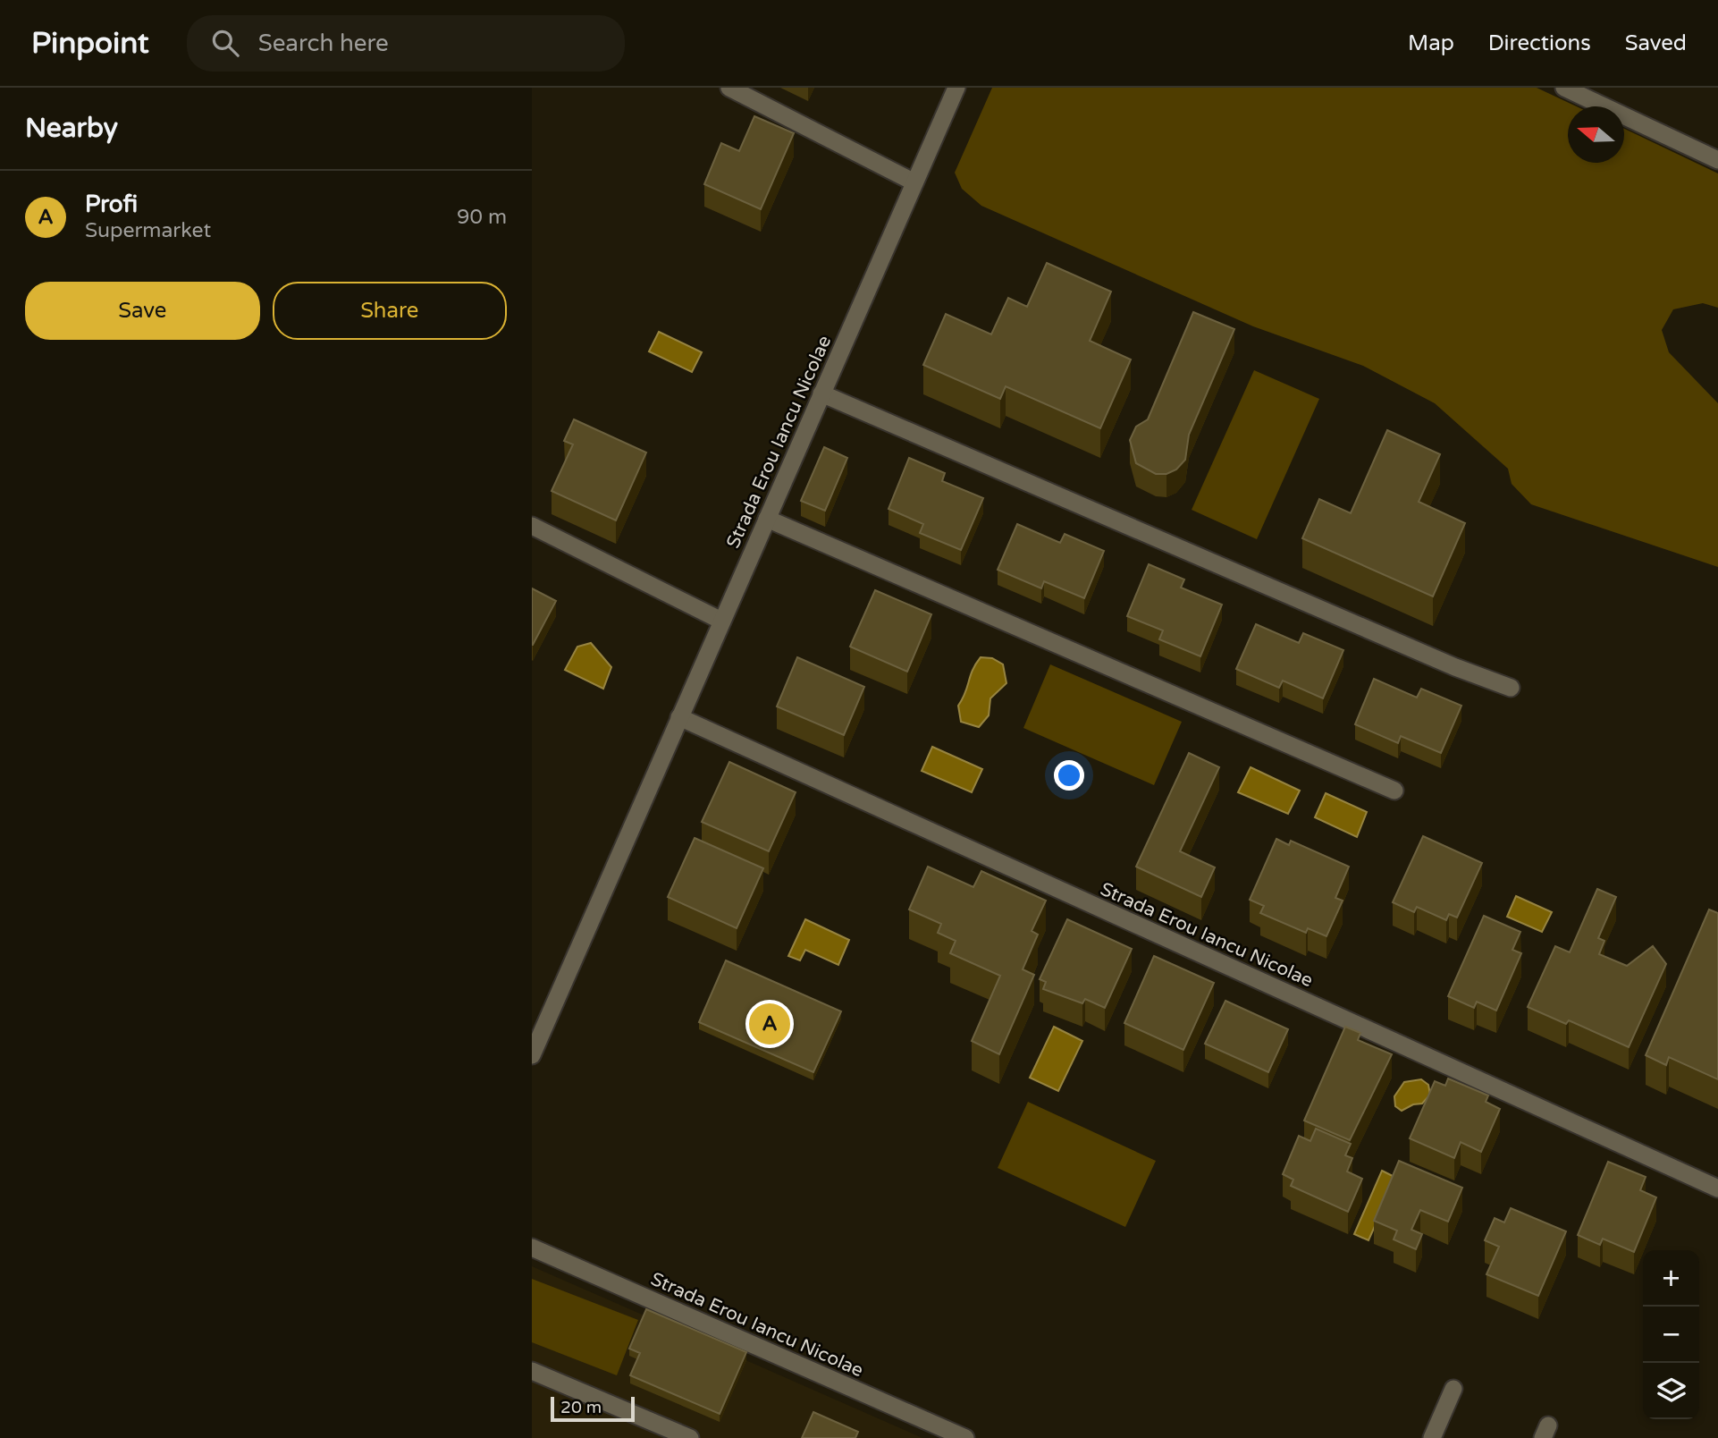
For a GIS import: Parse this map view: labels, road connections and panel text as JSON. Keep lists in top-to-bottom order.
{
  "streets": {
    "street": ["Strada Erou Iancu Nicolae"]
  },
  "scale_bar": "20 m",
  "north": "left",
  "page": {
    "header": "Pinpoint",
    "search": "Search here",
    "nav": ["Map", "Directions", "Saved"],
    "heading": "Nearby",
    "list": [
      {
        "mark": "A",
        "name": "Profi",
        "note": "Supermarket",
        "value": "90 m"
      }
    ],
    "buttons": ["Save", "Share"],
    "pins": "A",
    "map_buttons": ["+", "−"],
    "scale": "20 m"
  }
}
